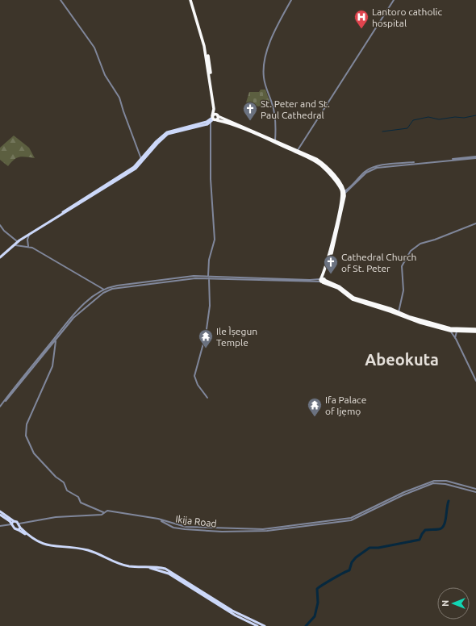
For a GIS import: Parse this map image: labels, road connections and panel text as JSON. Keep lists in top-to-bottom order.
{
  "streets": {
    "street": ["Ikija Road"]
  },
  "districts": ["Abeokuta"],
  "places": {
    "hospital": ["Lantoro catholic hospital"],
    "church": ["St. Peter and St. Paul Cathedral", "Cathedral Church of St. Peter"],
    "temple": ["Ile Ìṣegun Temple", "Ifa Palace of Ijẹmọ"]
  },
  "north": "left"
}
